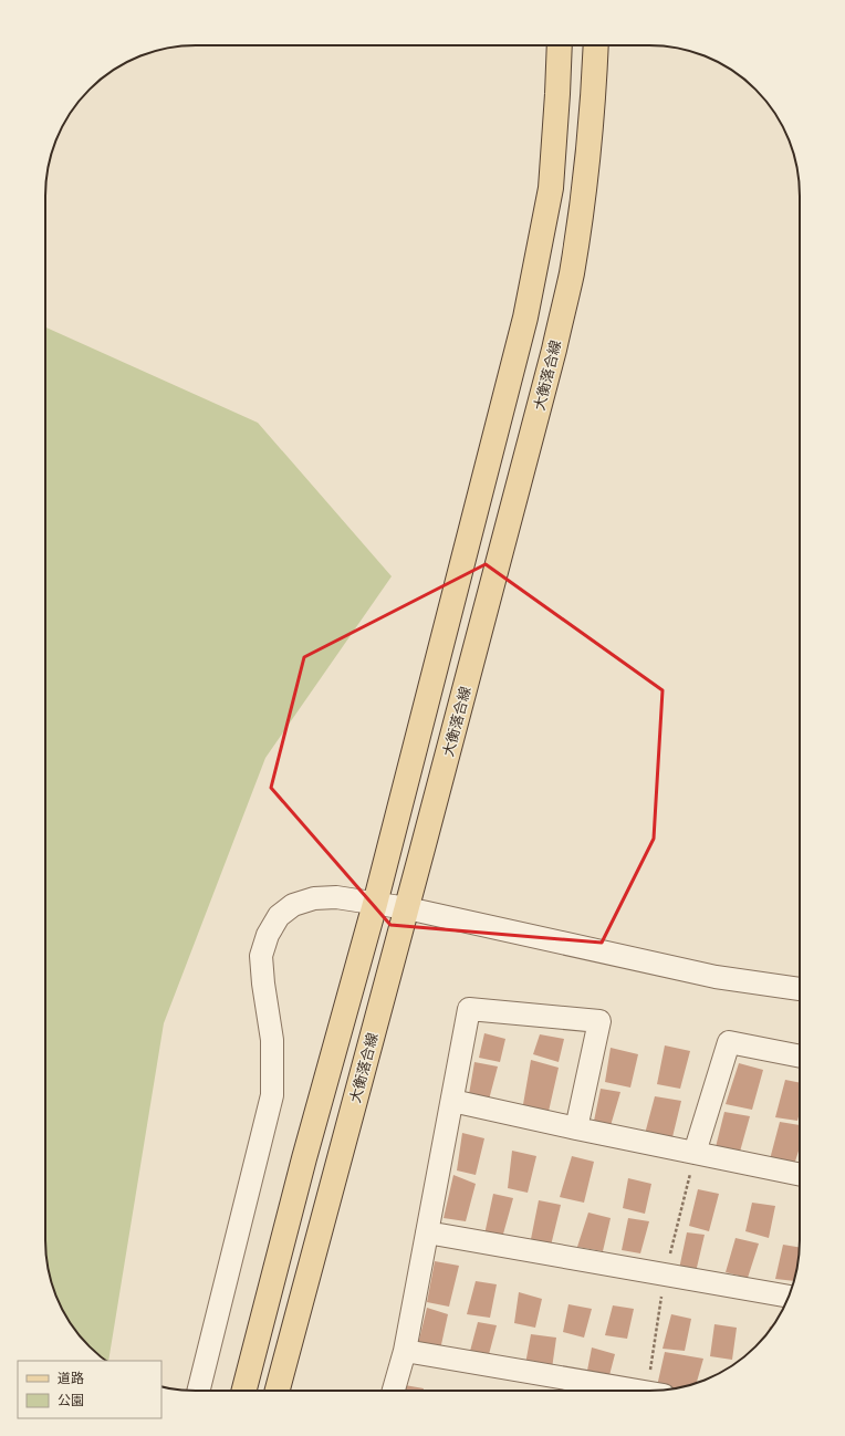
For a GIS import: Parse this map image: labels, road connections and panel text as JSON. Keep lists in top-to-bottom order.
{
  "streets": {
    "main road": ["大衡落合線"]
  },
  "legend": ["道路", "公園"]
}
